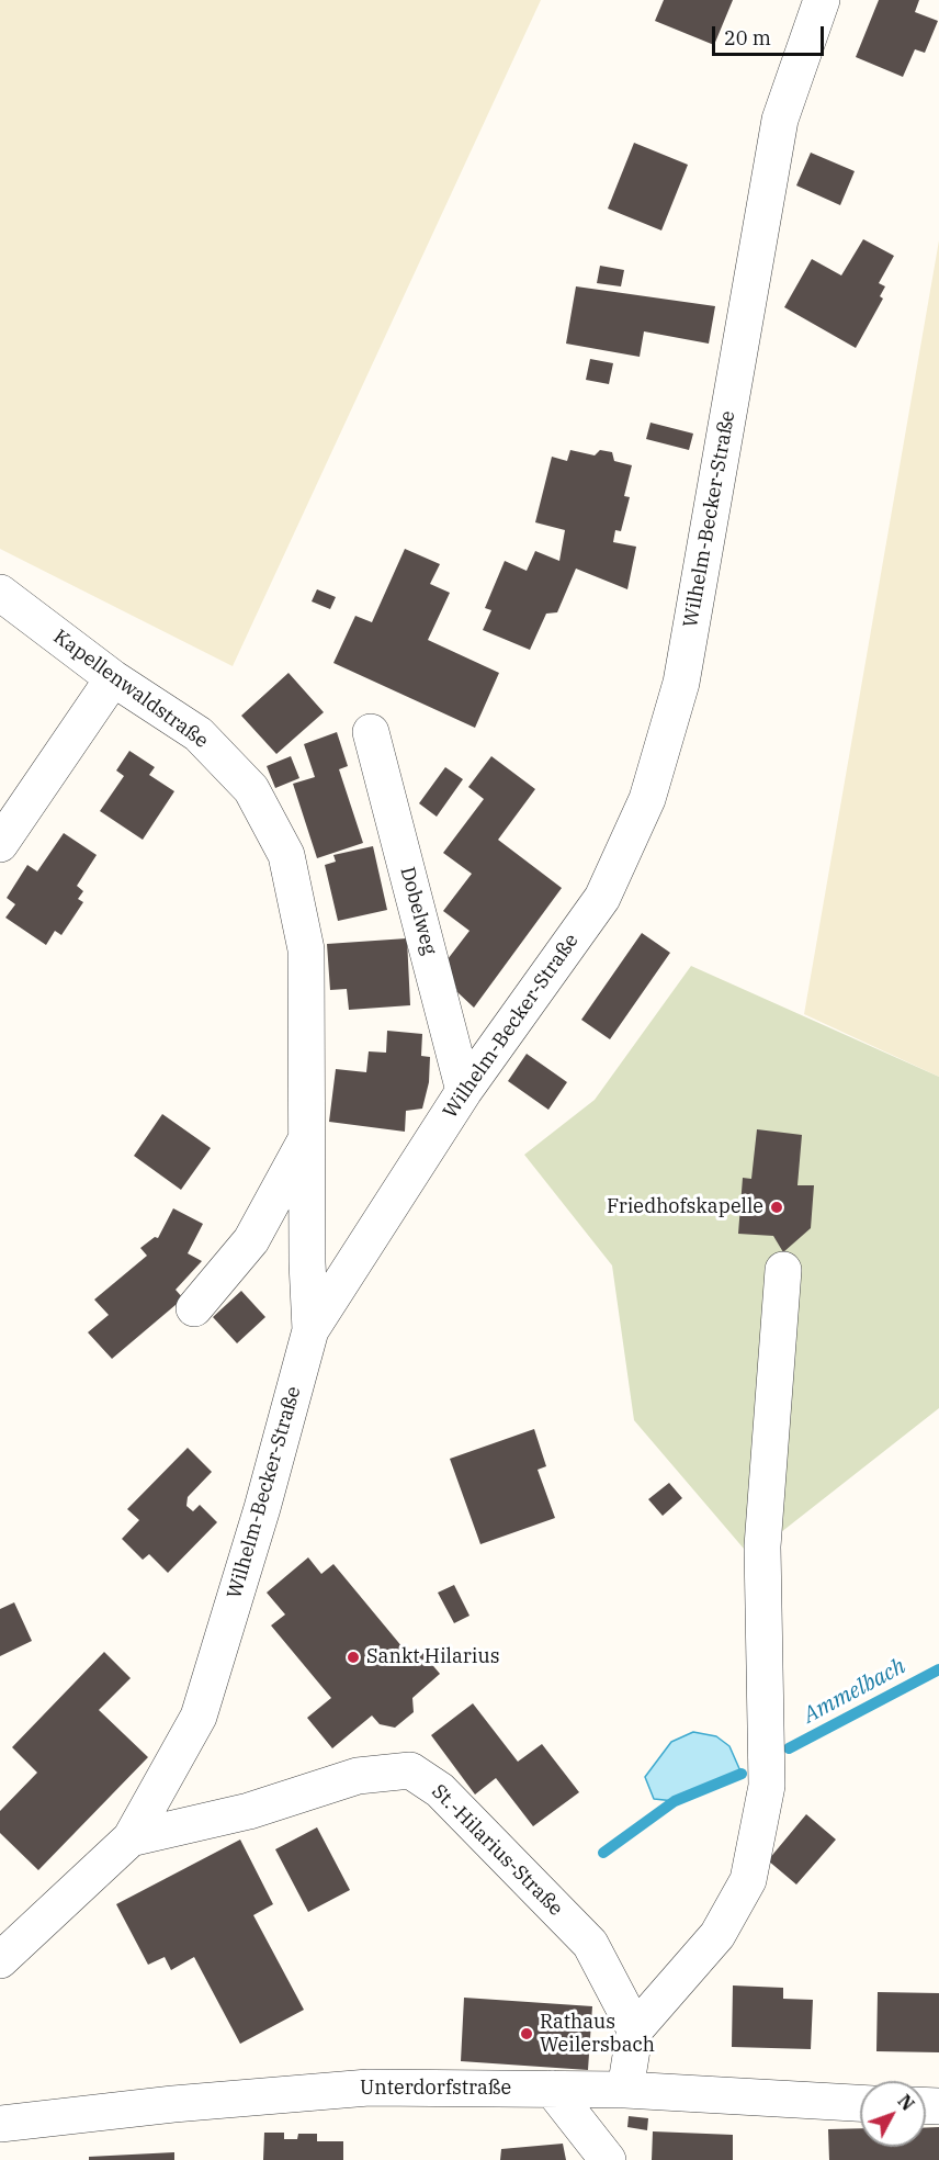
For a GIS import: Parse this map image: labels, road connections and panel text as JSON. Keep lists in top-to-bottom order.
{
  "streets": {
    "street": [
      "Wilhelm-Becker-Straße",
      "Kapellenwaldstraße",
      "Dobelweg",
      "St.-Hilarius-Straße",
      "Unterdorfstraße"
    ]
  },
  "crossings": [
    ["Wilhelm-Becker-Straße", "Kapellenwaldstraße"],
    ["Wilhelm-Becker-Straße", "Dobelweg"],
    ["Wilhelm-Becker-Straße", "St.-Hilarius-Straße"]
  ],
  "water": ["Ammelbach"],
  "places": ["Friedhofskapelle", "Sankt Hilarius", "Rathaus Weilersbach"],
  "scale_bar": "20 m",
  "north": "top right"
}
